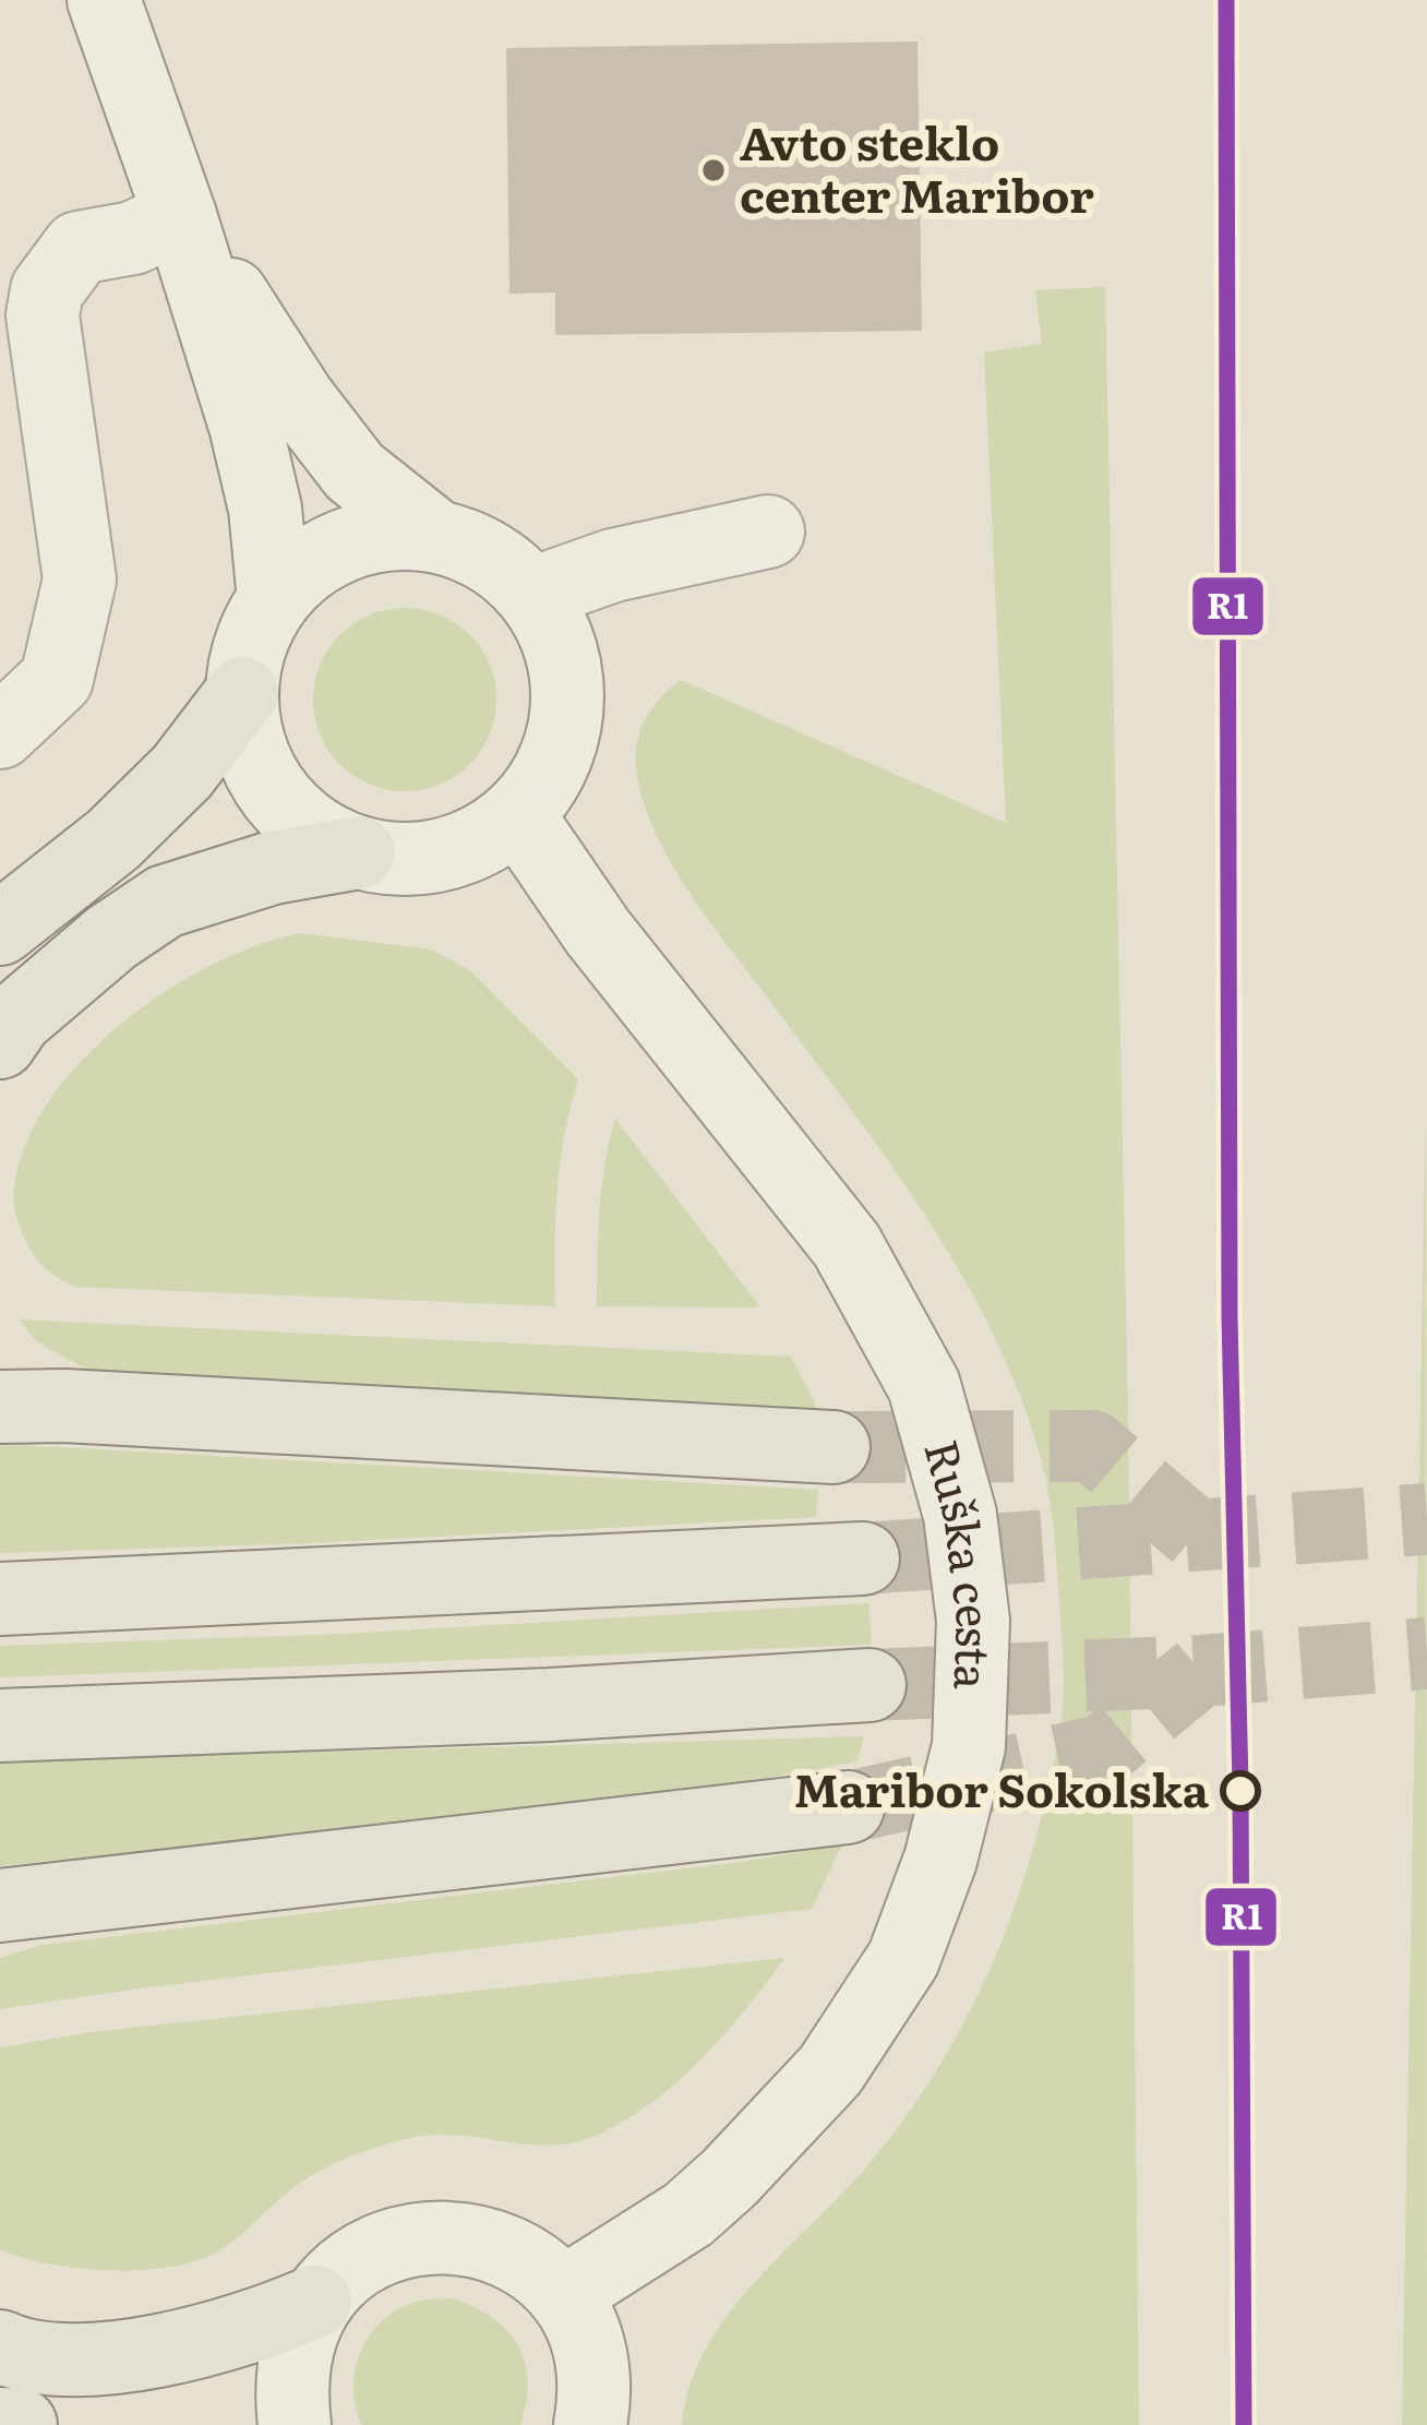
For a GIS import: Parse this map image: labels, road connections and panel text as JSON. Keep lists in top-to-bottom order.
{
  "streets": {
    "street": ["Ruška cesta"]
  },
  "places": ["Avto steklo center Maribor", "Maribor Sokolska"],
  "lines": ["transit line R1"]
}
